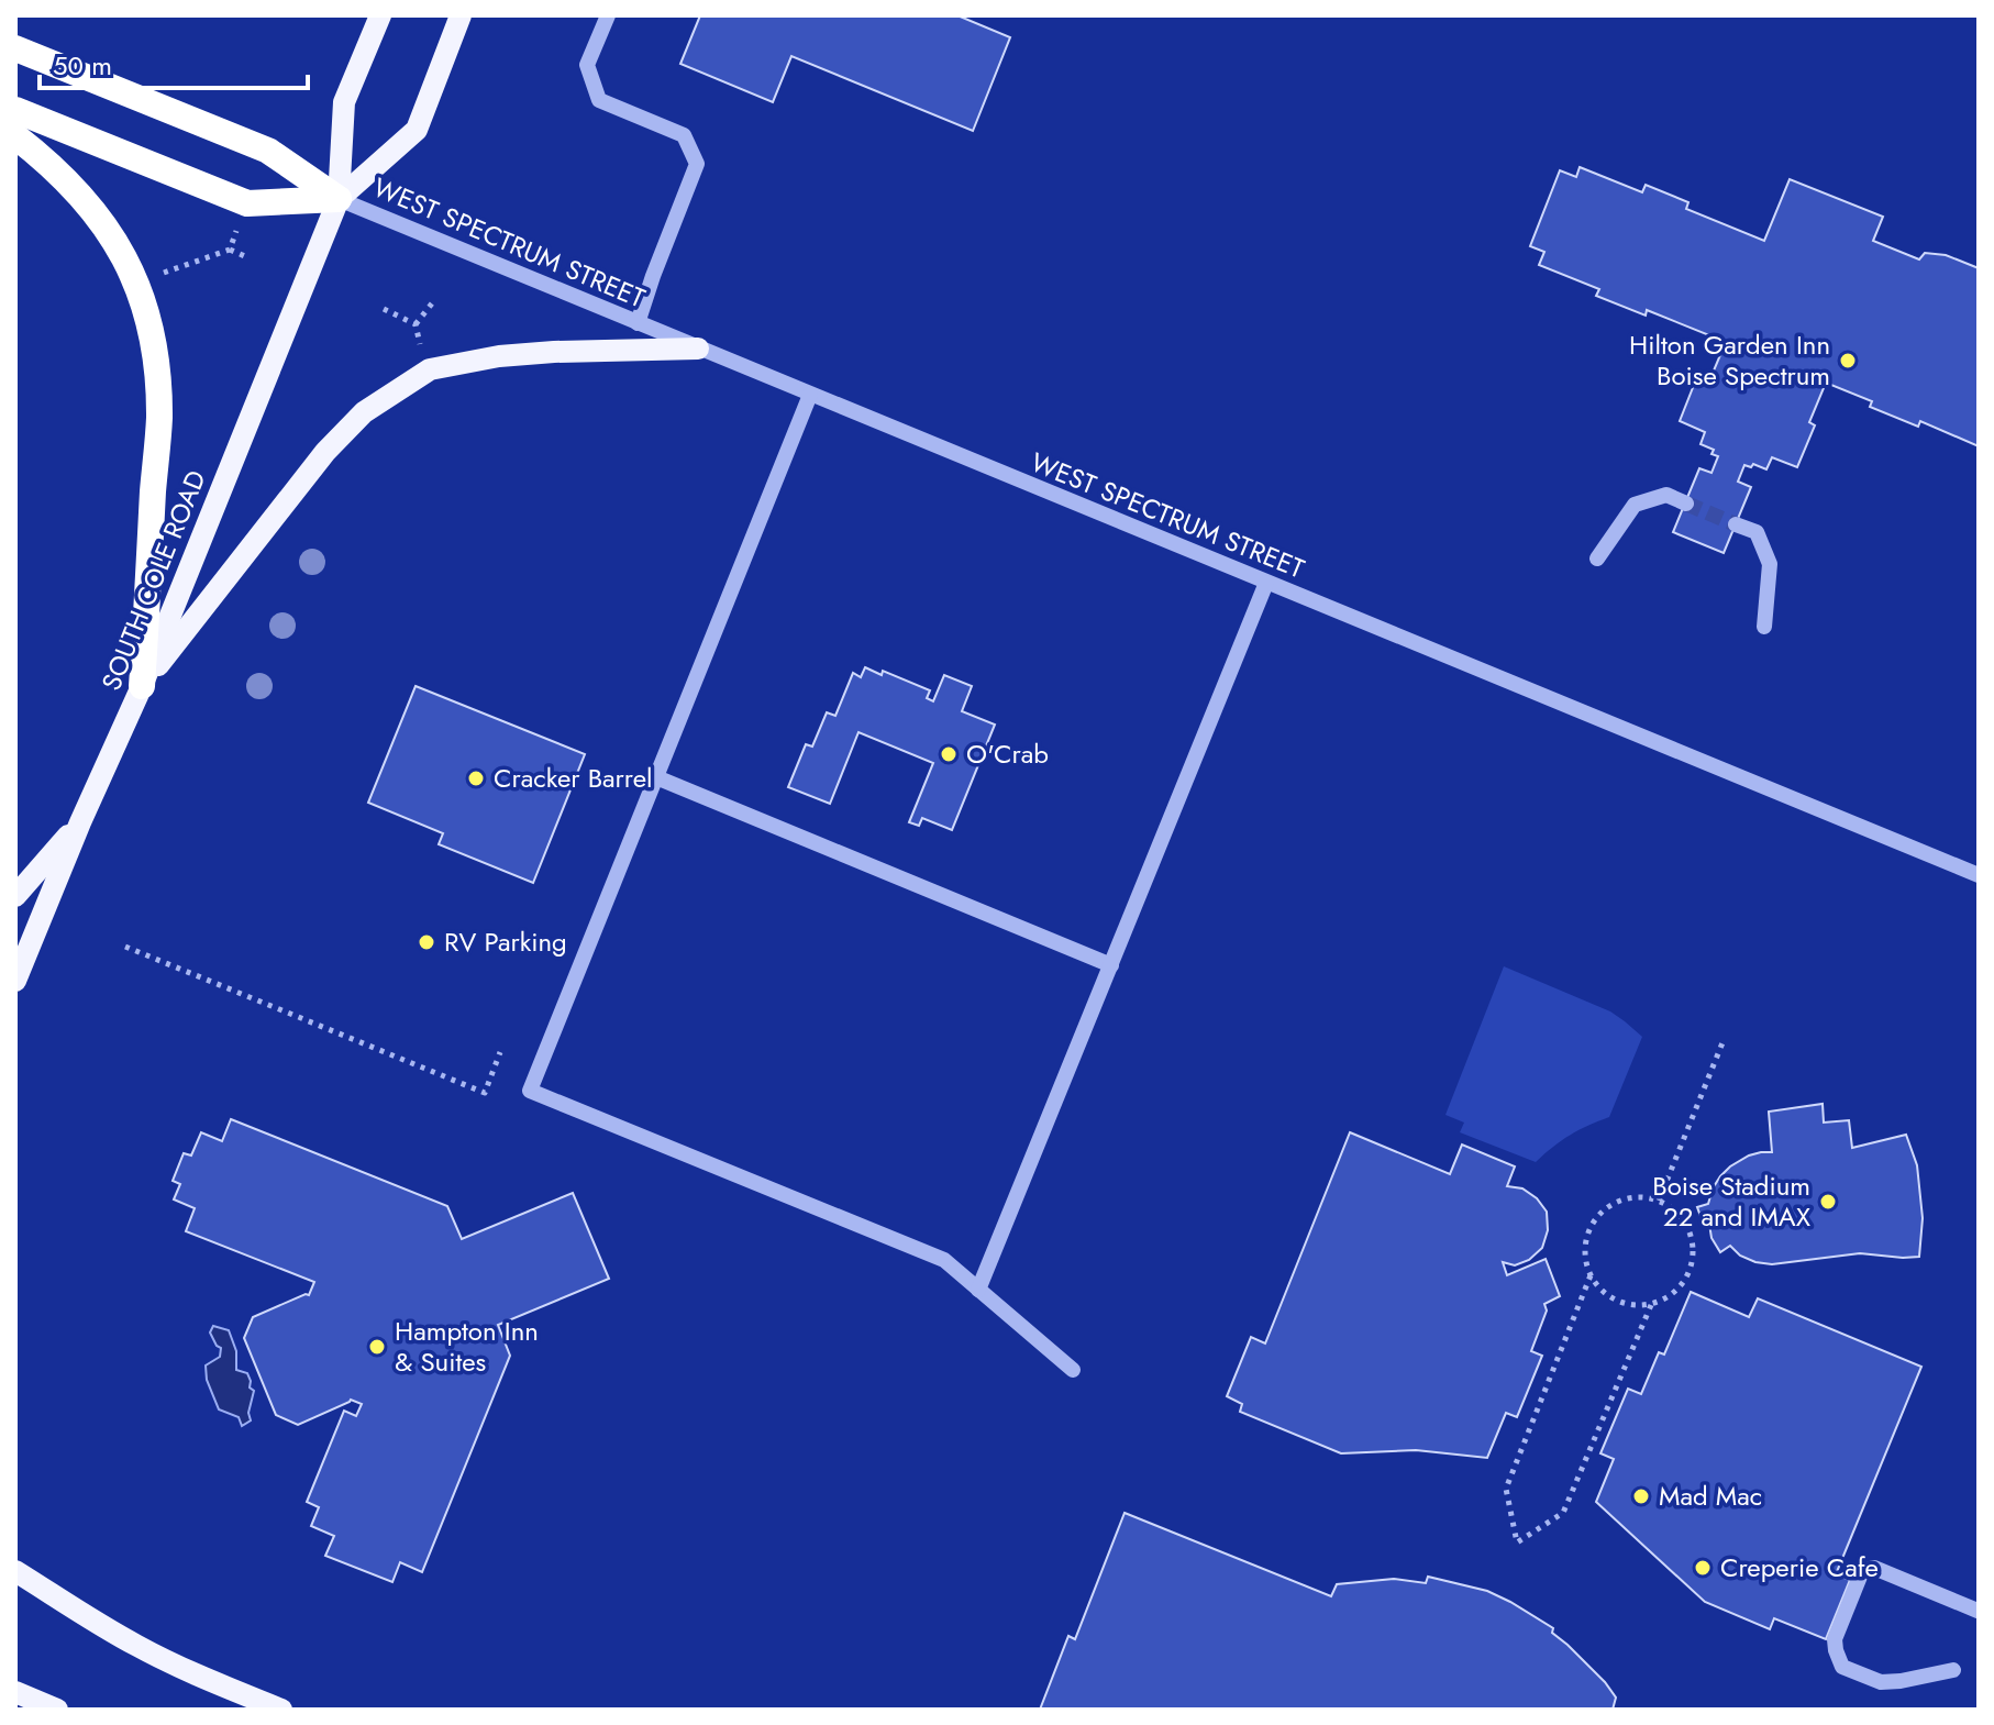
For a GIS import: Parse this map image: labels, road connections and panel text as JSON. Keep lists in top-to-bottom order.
{
  "streets": {
    "main road": ["SOUTH COLE ROAD"],
    "street": ["WEST SPECTRUM STREET"]
  },
  "crossings": [
    ["WEST SPECTRUM STREET", "SOUTH COLE ROAD"]
  ],
  "places": [
    "Hilton Garden Inn Boise Spectrum",
    "O'Crab",
    "Cracker Barrel",
    "RV Parking",
    "Boise Stadium 22 and IMAX",
    "Hampton Inn & Suites",
    "Mad Mac",
    "Creperie Cafe"
  ],
  "scale_bar": "50 m"
}
